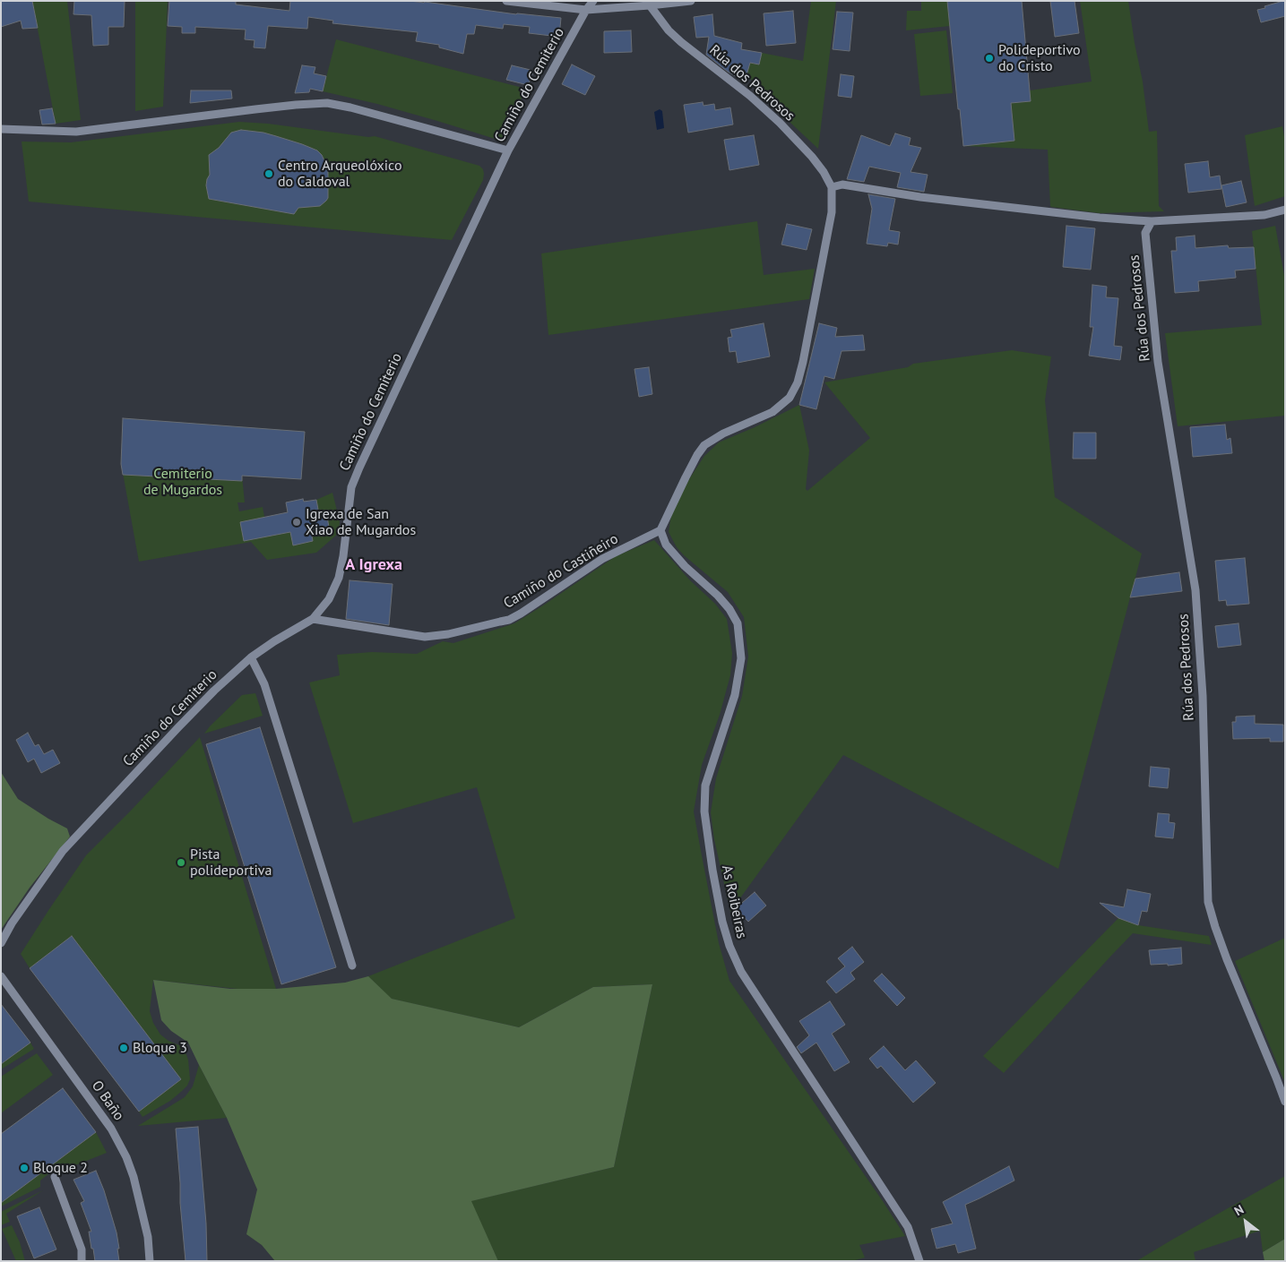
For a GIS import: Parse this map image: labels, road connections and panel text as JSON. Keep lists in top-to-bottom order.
{
  "streets": {
    "street": [
      "Rúa dos Pedrosos",
      "Camiño do Cemiterio",
      "Camiño do Castiñeiro",
      "As Roibeiras",
      "O Baño"
    ]
  },
  "crossings": [
    ["Camiño do Cemiterio", "Camiño do Castiñeiro"],
    ["Camiño do Castiñeiro", "As Roibeiras"]
  ],
  "districts": ["A Igrexa"],
  "parks": ["Cemiterio de Mugardos"],
  "places": [
    "Polideportivo do Cristo",
    "Centro Arqueolóxico do Caldoval",
    "Igrexa de San Xiao de Mugardos",
    "Pista polideportiva",
    "Bloque 3",
    "Bloque 2"
  ],
  "north": "top left"
}
